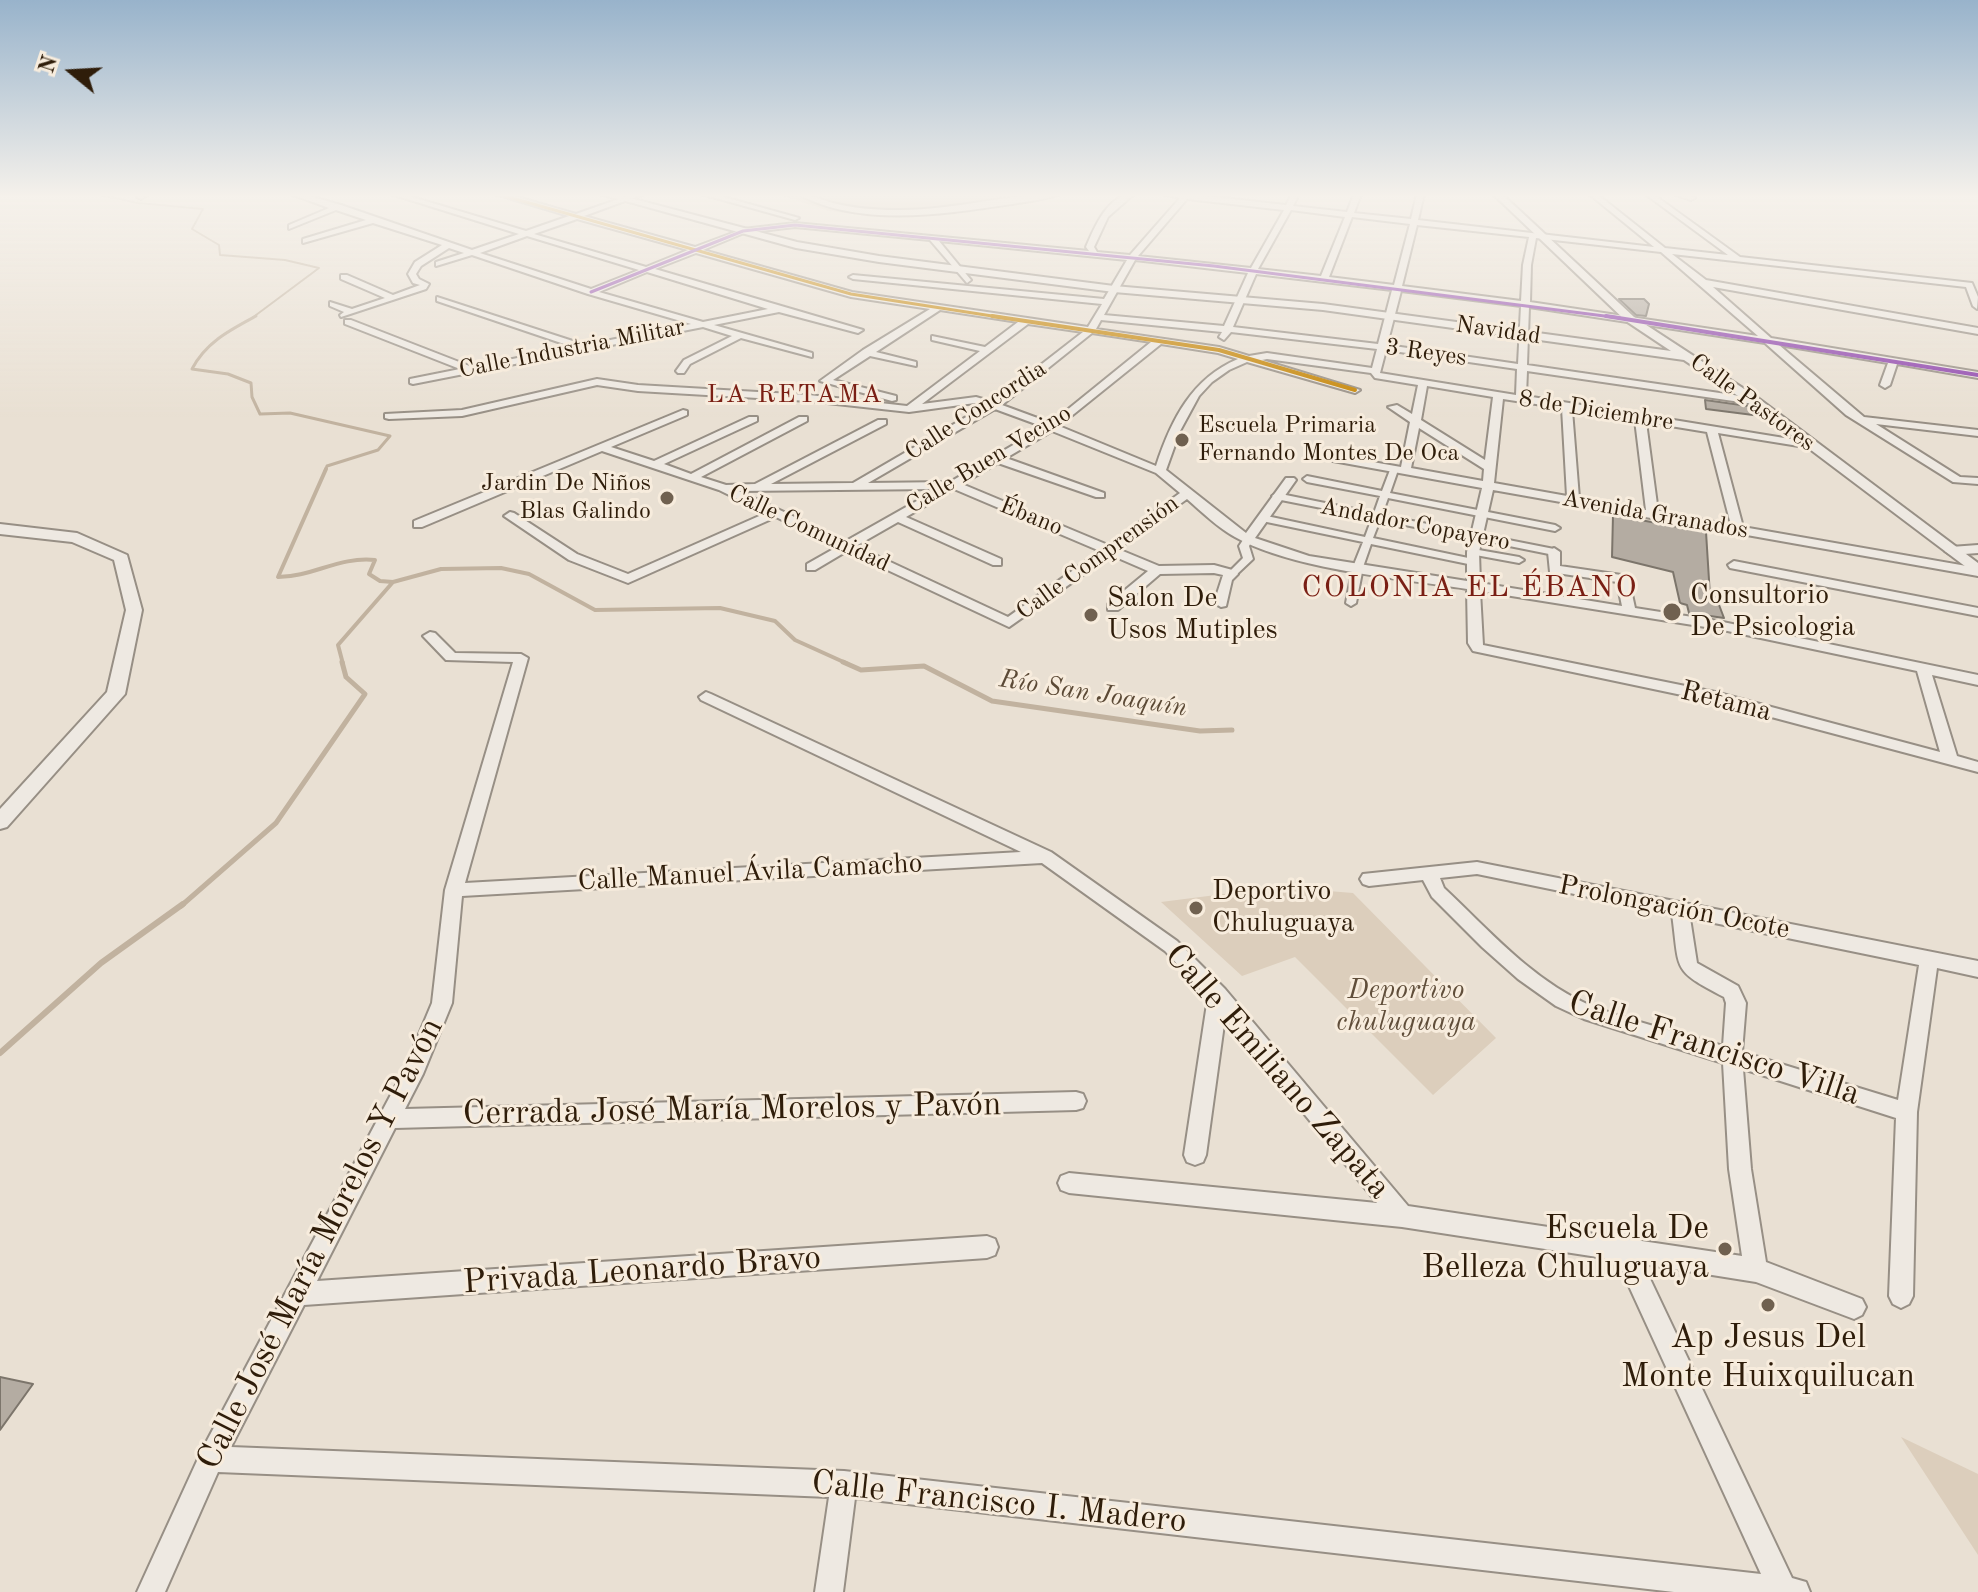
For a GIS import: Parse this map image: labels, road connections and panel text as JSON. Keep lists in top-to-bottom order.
{
  "streets": {
    "street": [
      "Navidad",
      "Calle Industria Militar",
      "3 Reyes",
      "Calle Pastores",
      "Calle Concordia",
      "8 de Diciembre",
      "Calle Buen Vecino",
      "Avenida Granados",
      "Ébano",
      "Andador Copayero",
      "Calle Comunidad",
      "Calle Comprensión",
      "Retama",
      "Calle Manuel Ávila Camacho",
      "Prolongación Ocote",
      "Calle Francisco Villa",
      "Calle Emiliano Zapata",
      "Cerrada José María Morelos y Pavón",
      "Calle José María Morelos Y Pavón",
      "Privada Leonardo Bravo",
      "Calle Francisco I. Madero"
    ]
  },
  "crossings": [
    ["Navidad", "Calle Pastores"],
    ["3 Reyes", "Calle Pastores"],
    ["Calle Pastores", "8 de Diciembre"],
    ["Calle Pastores", "Avenida Granados"],
    ["Calle Concordia", "Ébano"],
    ["Calle Buen Vecino", "Ébano"],
    ["Calle Buen Vecino", "Calle Comunidad"],
    ["Ébano", "Calle Comunidad"],
    ["Ébano", "Calle Comprensión"],
    ["Calle Comunidad", "Calle Comprensión"],
    ["Calle Manuel Ávila Camacho", "Calle Emiliano Zapata"],
    ["Calle Manuel Ávila Camacho", "Calle José María Morelos Y Pavón"],
    ["Prolongación Ocote", "Calle Francisco Villa"],
    ["Cerrada José María Morelos y Pavón", "Calle José María Morelos Y Pavón"],
    ["Calle José María Morelos Y Pavón", "Privada Leonardo Bravo"],
    ["Calle José María Morelos Y Pavón", "Calle Francisco I. Madero"]
  ],
  "districts": ["LA RETAMA", "COLONIA EL ÉBANO"],
  "water": ["Río San Joaquín"],
  "parks": ["Deportivo chuluguaya"],
  "places": [
    "Escuela Primaria Fernando Montes De Oca",
    "Jardin De Niños Blas Galindo",
    "Consultorio De Psicologia",
    "Salon De Usos Mutiples",
    "Deportivo Chuluguaya",
    "Escuela De Belleza Chuluguaya",
    "Ap Jesus Del Monte Huixquilucan"
  ],
  "north": "left"
}
